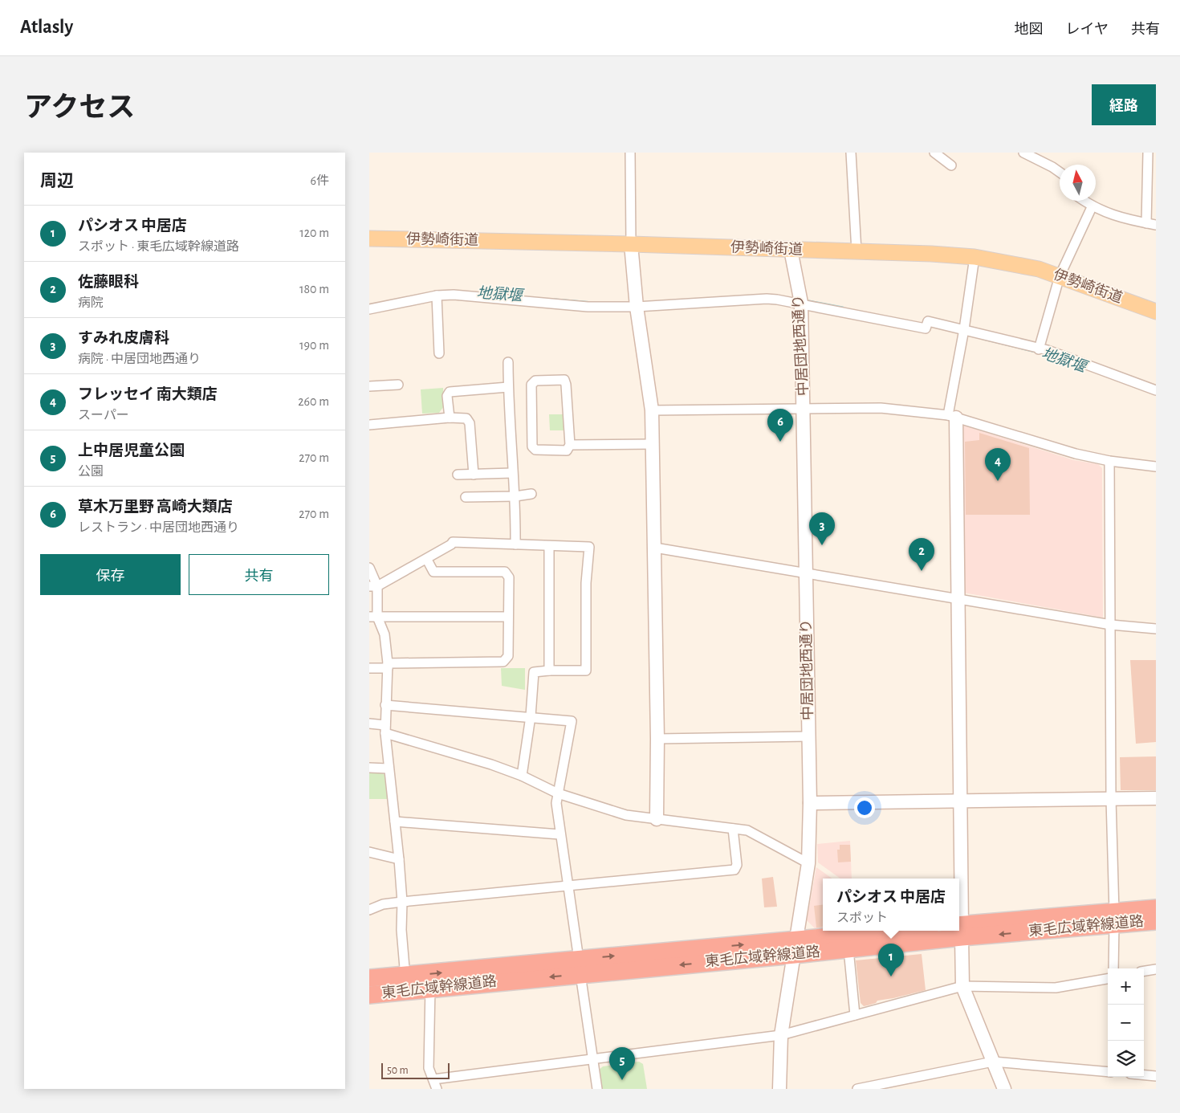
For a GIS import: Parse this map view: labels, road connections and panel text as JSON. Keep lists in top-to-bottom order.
{
  "streets": {
    "highway": ["東毛広域幹線道路"],
    "main road": ["伊勢崎街道"],
    "street": ["中居団地西通り"]
  },
  "crossings": [
    ["伊勢崎街道", "中居団地西通り"],
    ["中居団地西通り", "東毛広域幹線道路"]
  ],
  "water": ["地獄堰"],
  "scale_bar": "50 m",
  "north": "top",
  "page": {
    "header": "Atlasly",
    "nav": ["地図", "レイヤ", "共有"],
    "title": "アクセス",
    "buttons": [
      "経路",
      ["保存", "共有"]
    ],
    "heading": ["周辺", "6件"],
    "list": [
      {
        "mark": "1",
        "name": "パシオス 中居店",
        "note": "スポット · 東毛広域幹線道路",
        "value": "120 m"
      },
      {
        "mark": "2",
        "name": "佐藤眼科",
        "note": "病院",
        "value": "180 m"
      },
      {
        "mark": "3",
        "name": "すみれ皮膚科",
        "note": "病院 · 中居団地西通り",
        "value": "190 m"
      },
      {
        "mark": "4",
        "name": "フレッセイ 南大類店",
        "note": "スーパー",
        "value": "260 m"
      },
      {
        "mark": "5",
        "name": "上中居児童公園",
        "note": "公園",
        "value": "270 m"
      },
      {
        "mark": "6",
        "name": "草木万里野 高崎大類店",
        "note": "レストラン · 中居団地西通り",
        "value": "270 m"
      }
    ],
    "pins": [
      "6",
      "4",
      "3",
      "2",
      "1",
      "5"
    ],
    "popup": ["パシオス 中居店", "スポット"],
    "map_buttons": ["+", "−"],
    "scale": "50 m"
  }
}
